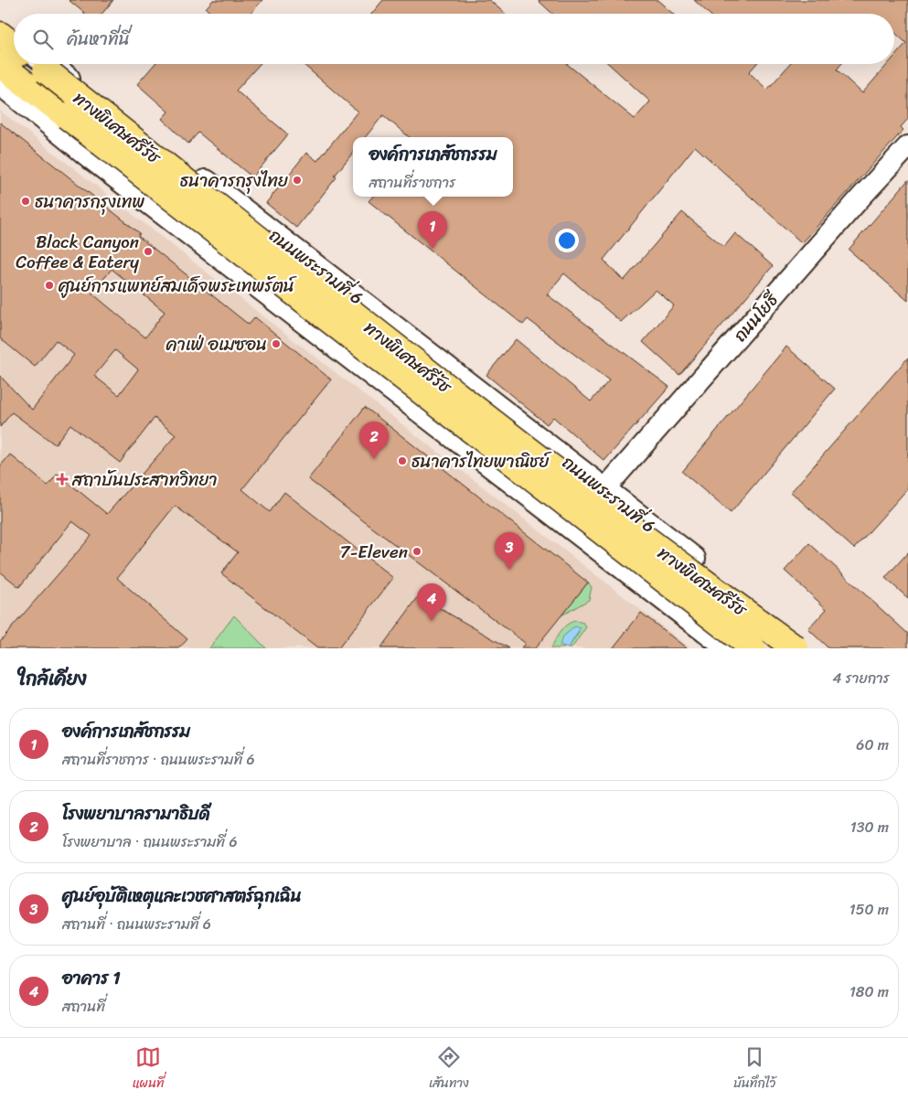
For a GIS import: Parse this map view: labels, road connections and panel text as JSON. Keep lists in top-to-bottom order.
{
  "streets": {
    "highway": ["ทางพิเศษศรีรัช"],
    "main road": ["ถนนพระรามที่ 6"],
    "street": ["ถนนโยธี"]
  },
  "crossings": [
    ["ถนนพระรามที่ 6", "ถนนโยธี"]
  ],
  "places": {
    "other": [
      "ธนาคารกรุงไทย",
      "ธนาคารกรุงเทพ",
      "Black Canyon Coffee & Eatery",
      "ศูนย์การแพทย์สมเด็จพระเทพรัตน์",
      "คาเฟ่ อเมซอน",
      "ธนาคารไทยพาณิชย์",
      "7-Eleven"
    ],
    "health": ["สถาบันประสาทวิทยา"]
  },
  "page": {
    "search": "ค้นหาที่นี่",
    "popup": ["องค์การเภสัชกรรม", "สถานที่ราชการ"],
    "pins": [
      "1",
      "2",
      "3",
      "4"
    ],
    "heading": ["ใกล้เคียง", "4 รายการ"],
    "list": [
      {
        "mark": "1",
        "name": "องค์การเภสัชกรรม",
        "note": "สถานที่ราชการ · ถนนพระรามที่ 6",
        "value": "60 m"
      },
      {
        "mark": "2",
        "name": "โรงพยาบาลรามาธิบดี",
        "note": "โรงพยาบาล · ถนนพระรามที่ 6",
        "value": "130 m"
      },
      {
        "mark": "3",
        "name": "ศูนย์อุบัติเหตุและเวชศาสตร์ฉุกเฉิน",
        "note": "สถานที่ · ถนนพระรามที่ 6",
        "value": "150 m"
      },
      {
        "mark": "4",
        "name": "อาคาร 1",
        "note": "สถานที่",
        "value": "180 m"
      }
    ],
    "nav": ["แผนที่", "เส้นทาง", "บันทึกไว้"]
  }
}
